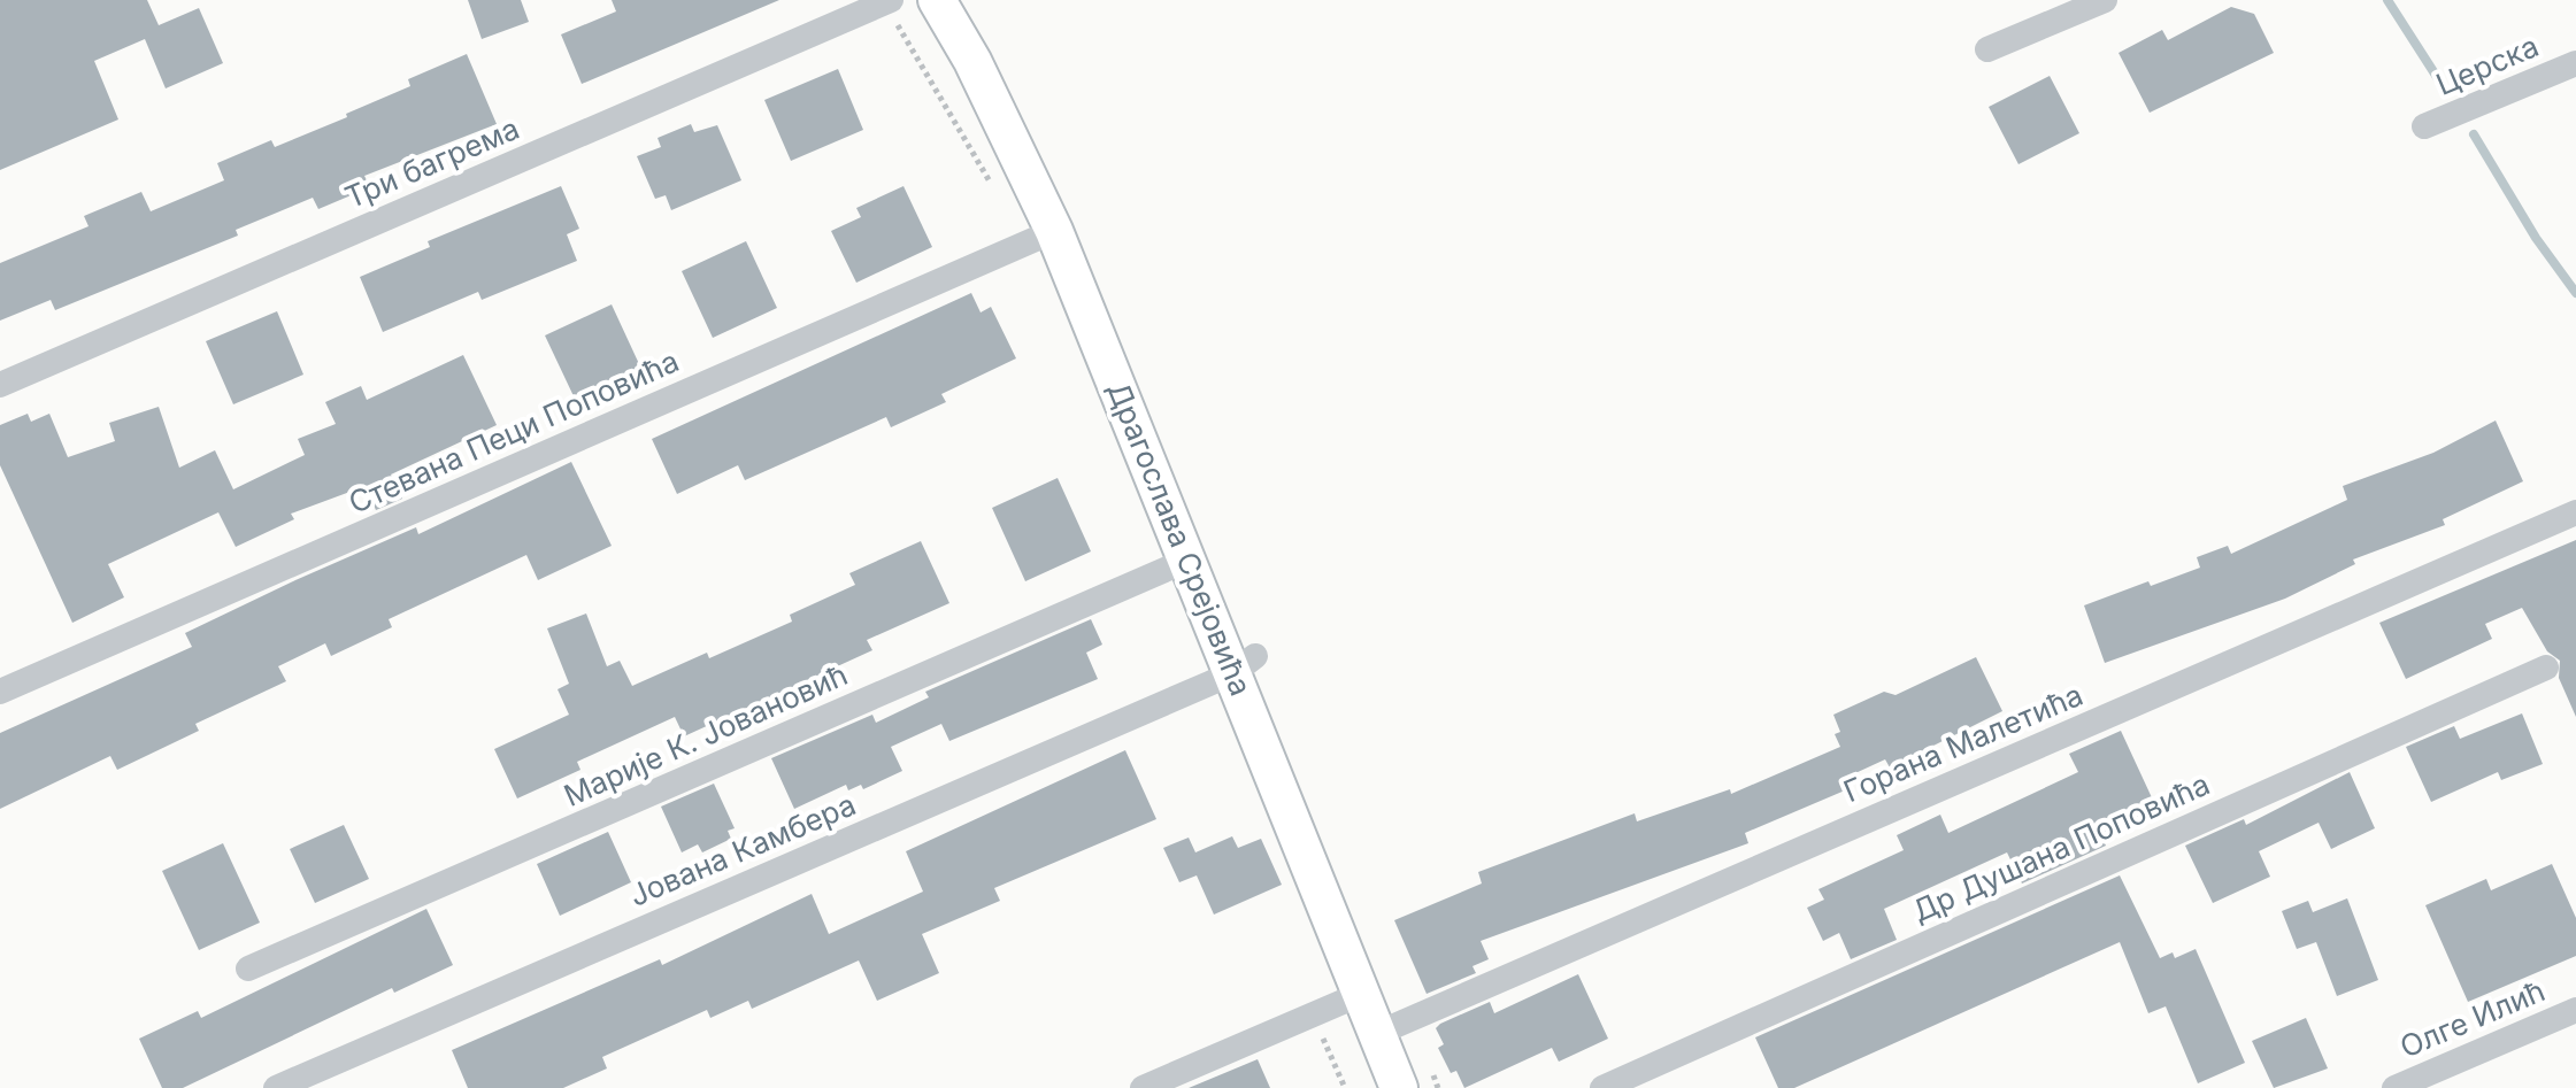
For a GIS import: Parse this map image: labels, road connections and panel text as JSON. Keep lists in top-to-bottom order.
{
  "streets": {
    "street": [
      "Церска",
      "Три багрема",
      "Стевана Пеци Поповића",
      "Драгослава Срејовића",
      "Марије К. Јовановић",
      "Горана Малетића",
      "Др Душана Поповића",
      "Јована Камбера",
      "Олге Илић"
    ]
  },
  "crossings": [
    ["Стевана Пеци Поповића", "Драгослава Срејовића"],
    ["Драгослава Срејовића", "Марије К. Јовановић"],
    ["Драгослава Срејовића", "Горана Малетића"],
    ["Драгослава Срејовића", "Јована Камбера"]
  ]
}
